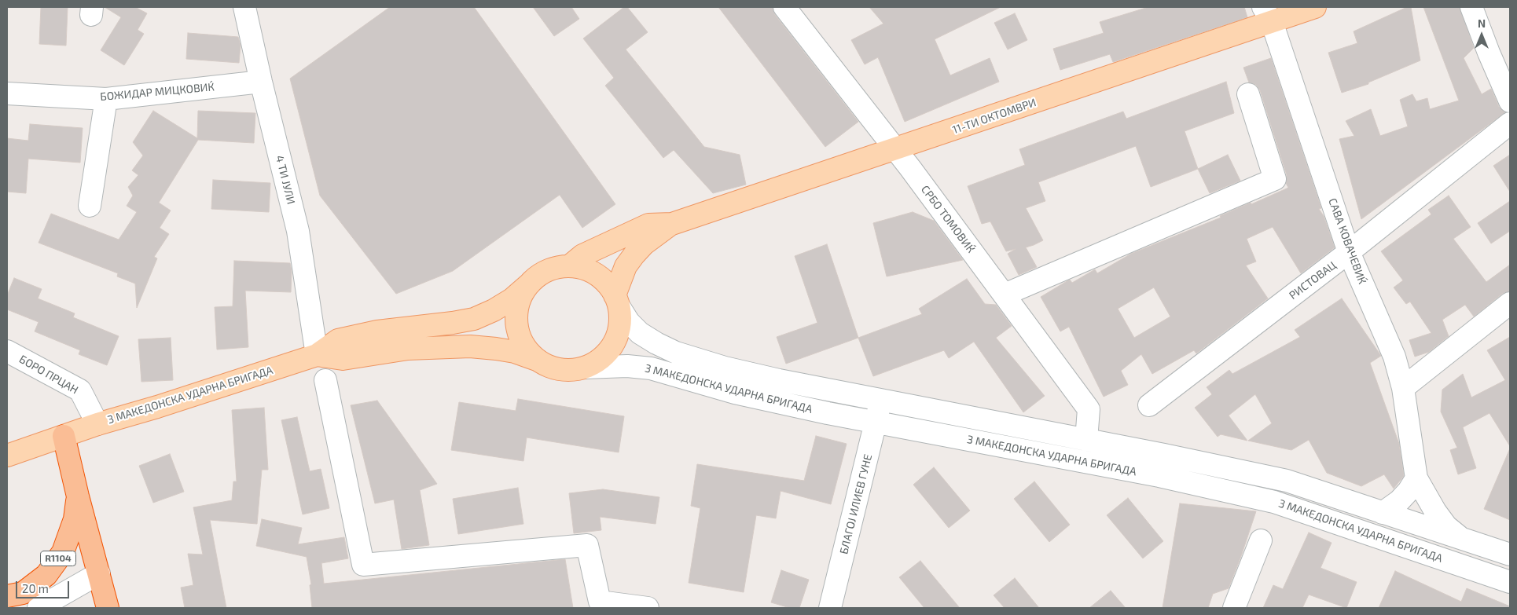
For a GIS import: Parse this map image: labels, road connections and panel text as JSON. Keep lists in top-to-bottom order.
{
  "streets": {
    "highway": ["R1104"],
    "main road": ["11-ТИ ОКТОМВРИ", "3 МАКЕДОНСКА УДАРНА БРИГАДА"],
    "street": [
      "БОЖИДАР МИЦКОВИЌ",
      "4 ТИ ЈУЛИ",
      "СРБО ТОМОВИЌ",
      "САВА КОВАЧЕВИЌ",
      "РИСТОВАЦ",
      "БОРО ПРЦАН",
      "БЛАГОЈ ИЛИЕВ ГУНЕ"
    ]
  },
  "crossings": [
    ["БОЖИДАР МИЦКОВИЌ", "4 ТИ ЈУЛИ"],
    ["11-ТИ ОКТОМВРИ", "СРБО ТОМОВИЌ"],
    ["11-ТИ ОКТОМВРИ", "САВА КОВАЧЕВИЌ"],
    ["4 ТИ ЈУЛИ", "3 МАКЕДОНСКА УДАРНА БРИГАДА"],
    ["СРБО ТОМОВИЌ", "3 МАКЕДОНСКА УДАРНА БРИГАДА"],
    ["САВА КОВАЧЕВИЌ", "РИСТОВАЦ"],
    ["БОРО ПРЦАН", "3 МАКЕДОНСКА УДАРНА БРИГАДА"],
    ["3 МАКЕДОНСКА УДАРНА БРИГАДА", "БЛАГОЈ ИЛИЕВ ГУНЕ"],
    ["3 МАКЕДОНСКА УДАРНА БРИГАДА", "R1104"]
  ],
  "scale_bar": "20 m",
  "north": "top"
}
